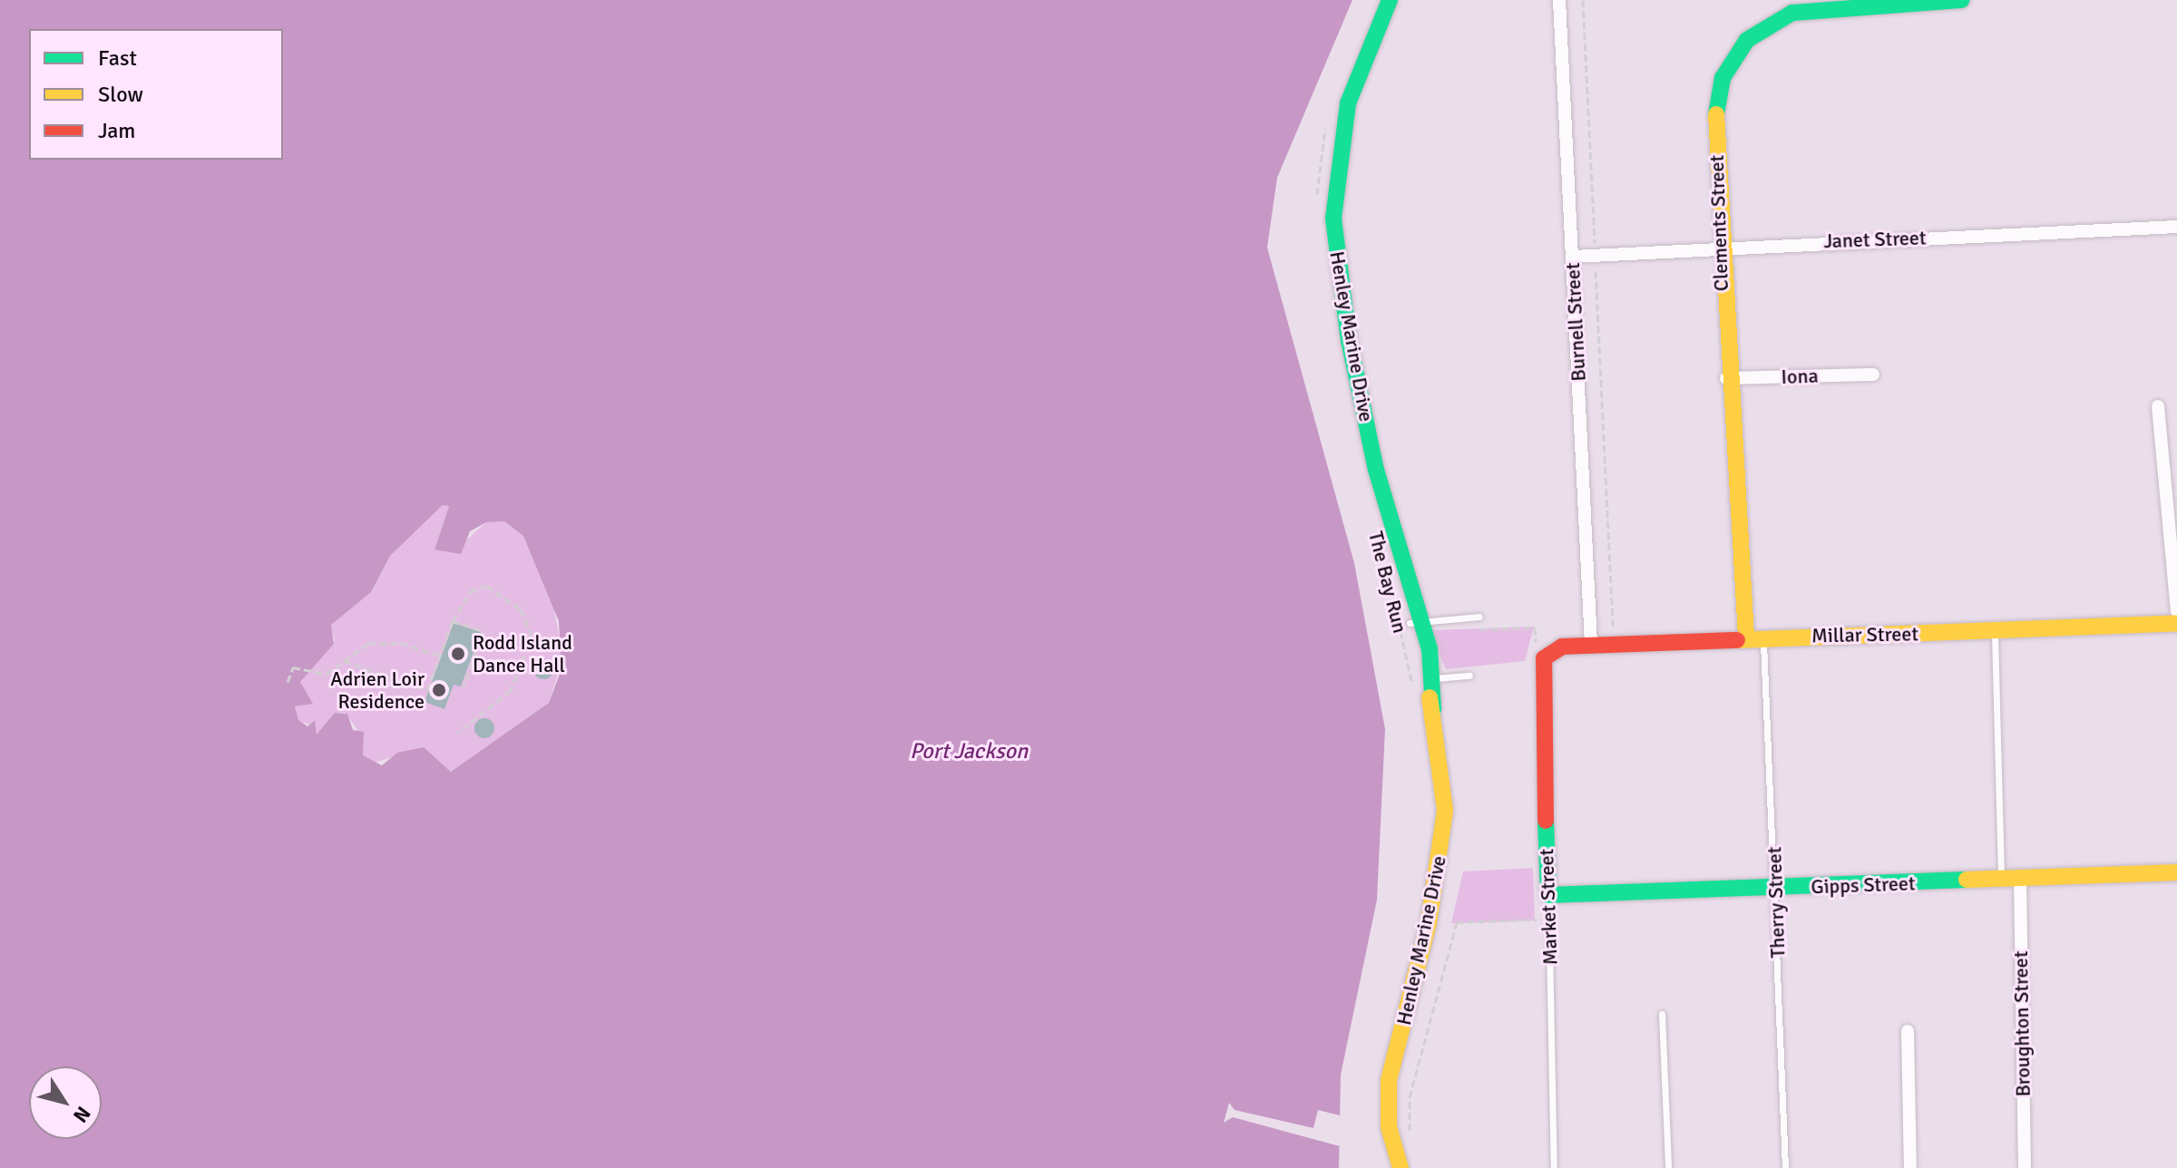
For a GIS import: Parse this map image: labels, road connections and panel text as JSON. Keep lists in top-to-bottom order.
{
  "streets": {
    "street": [
      "Clements Street",
      "Janet Street",
      "Burnell Street",
      "Henley Marine Drive",
      "Iona",
      "Millar Street",
      "Gipps Street",
      "Market Street",
      "Broughton Street"
    ],
    "lane": ["Therry Street"],
    "path": ["The Bay Run"]
  },
  "crossings": [
    ["Clements Street", "Janet Street"],
    ["Clements Street", "Iona"],
    ["Clements Street", "Millar Street"],
    ["Clements Street", "Therry Street"],
    ["Janet Street", "Burnell Street"],
    ["Burnell Street", "Millar Street"],
    ["Henley Marine Drive", "The Bay Run"],
    ["Millar Street", "Therry Street"],
    ["Millar Street", "Market Street"],
    ["Gipps Street", "Therry Street"],
    ["Gipps Street", "Market Street"],
    ["Gipps Street", "Broughton Street"]
  ],
  "water": ["Port Jackson"],
  "places": ["Rodd Island Dance Hall", "Adrien Loir Residence"],
  "legend": ["Fast", "Slow", "Jam"],
  "north": "bottom right"
}
